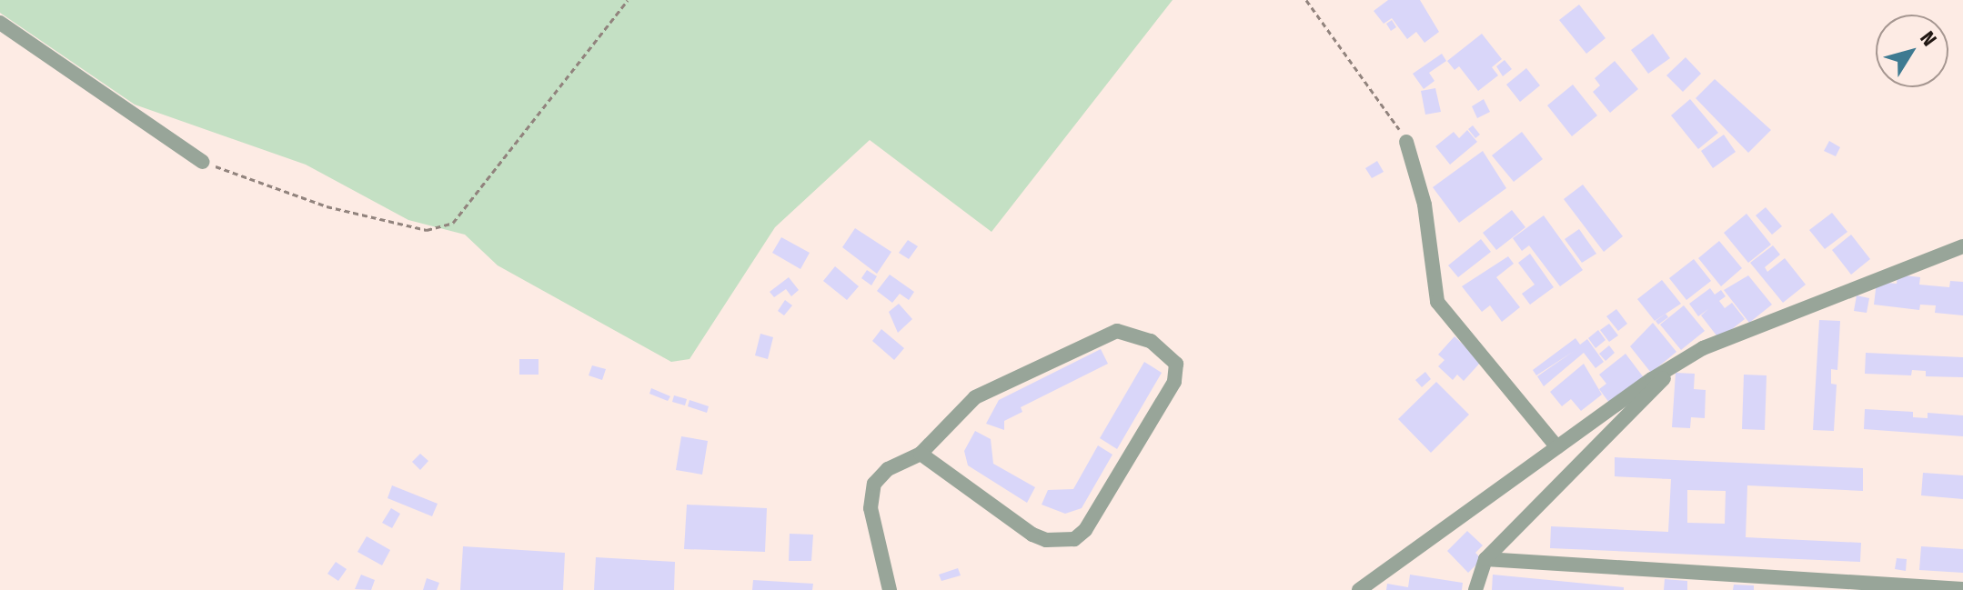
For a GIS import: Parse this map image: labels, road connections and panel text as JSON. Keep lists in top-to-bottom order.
{
  "north": "top right"
}
